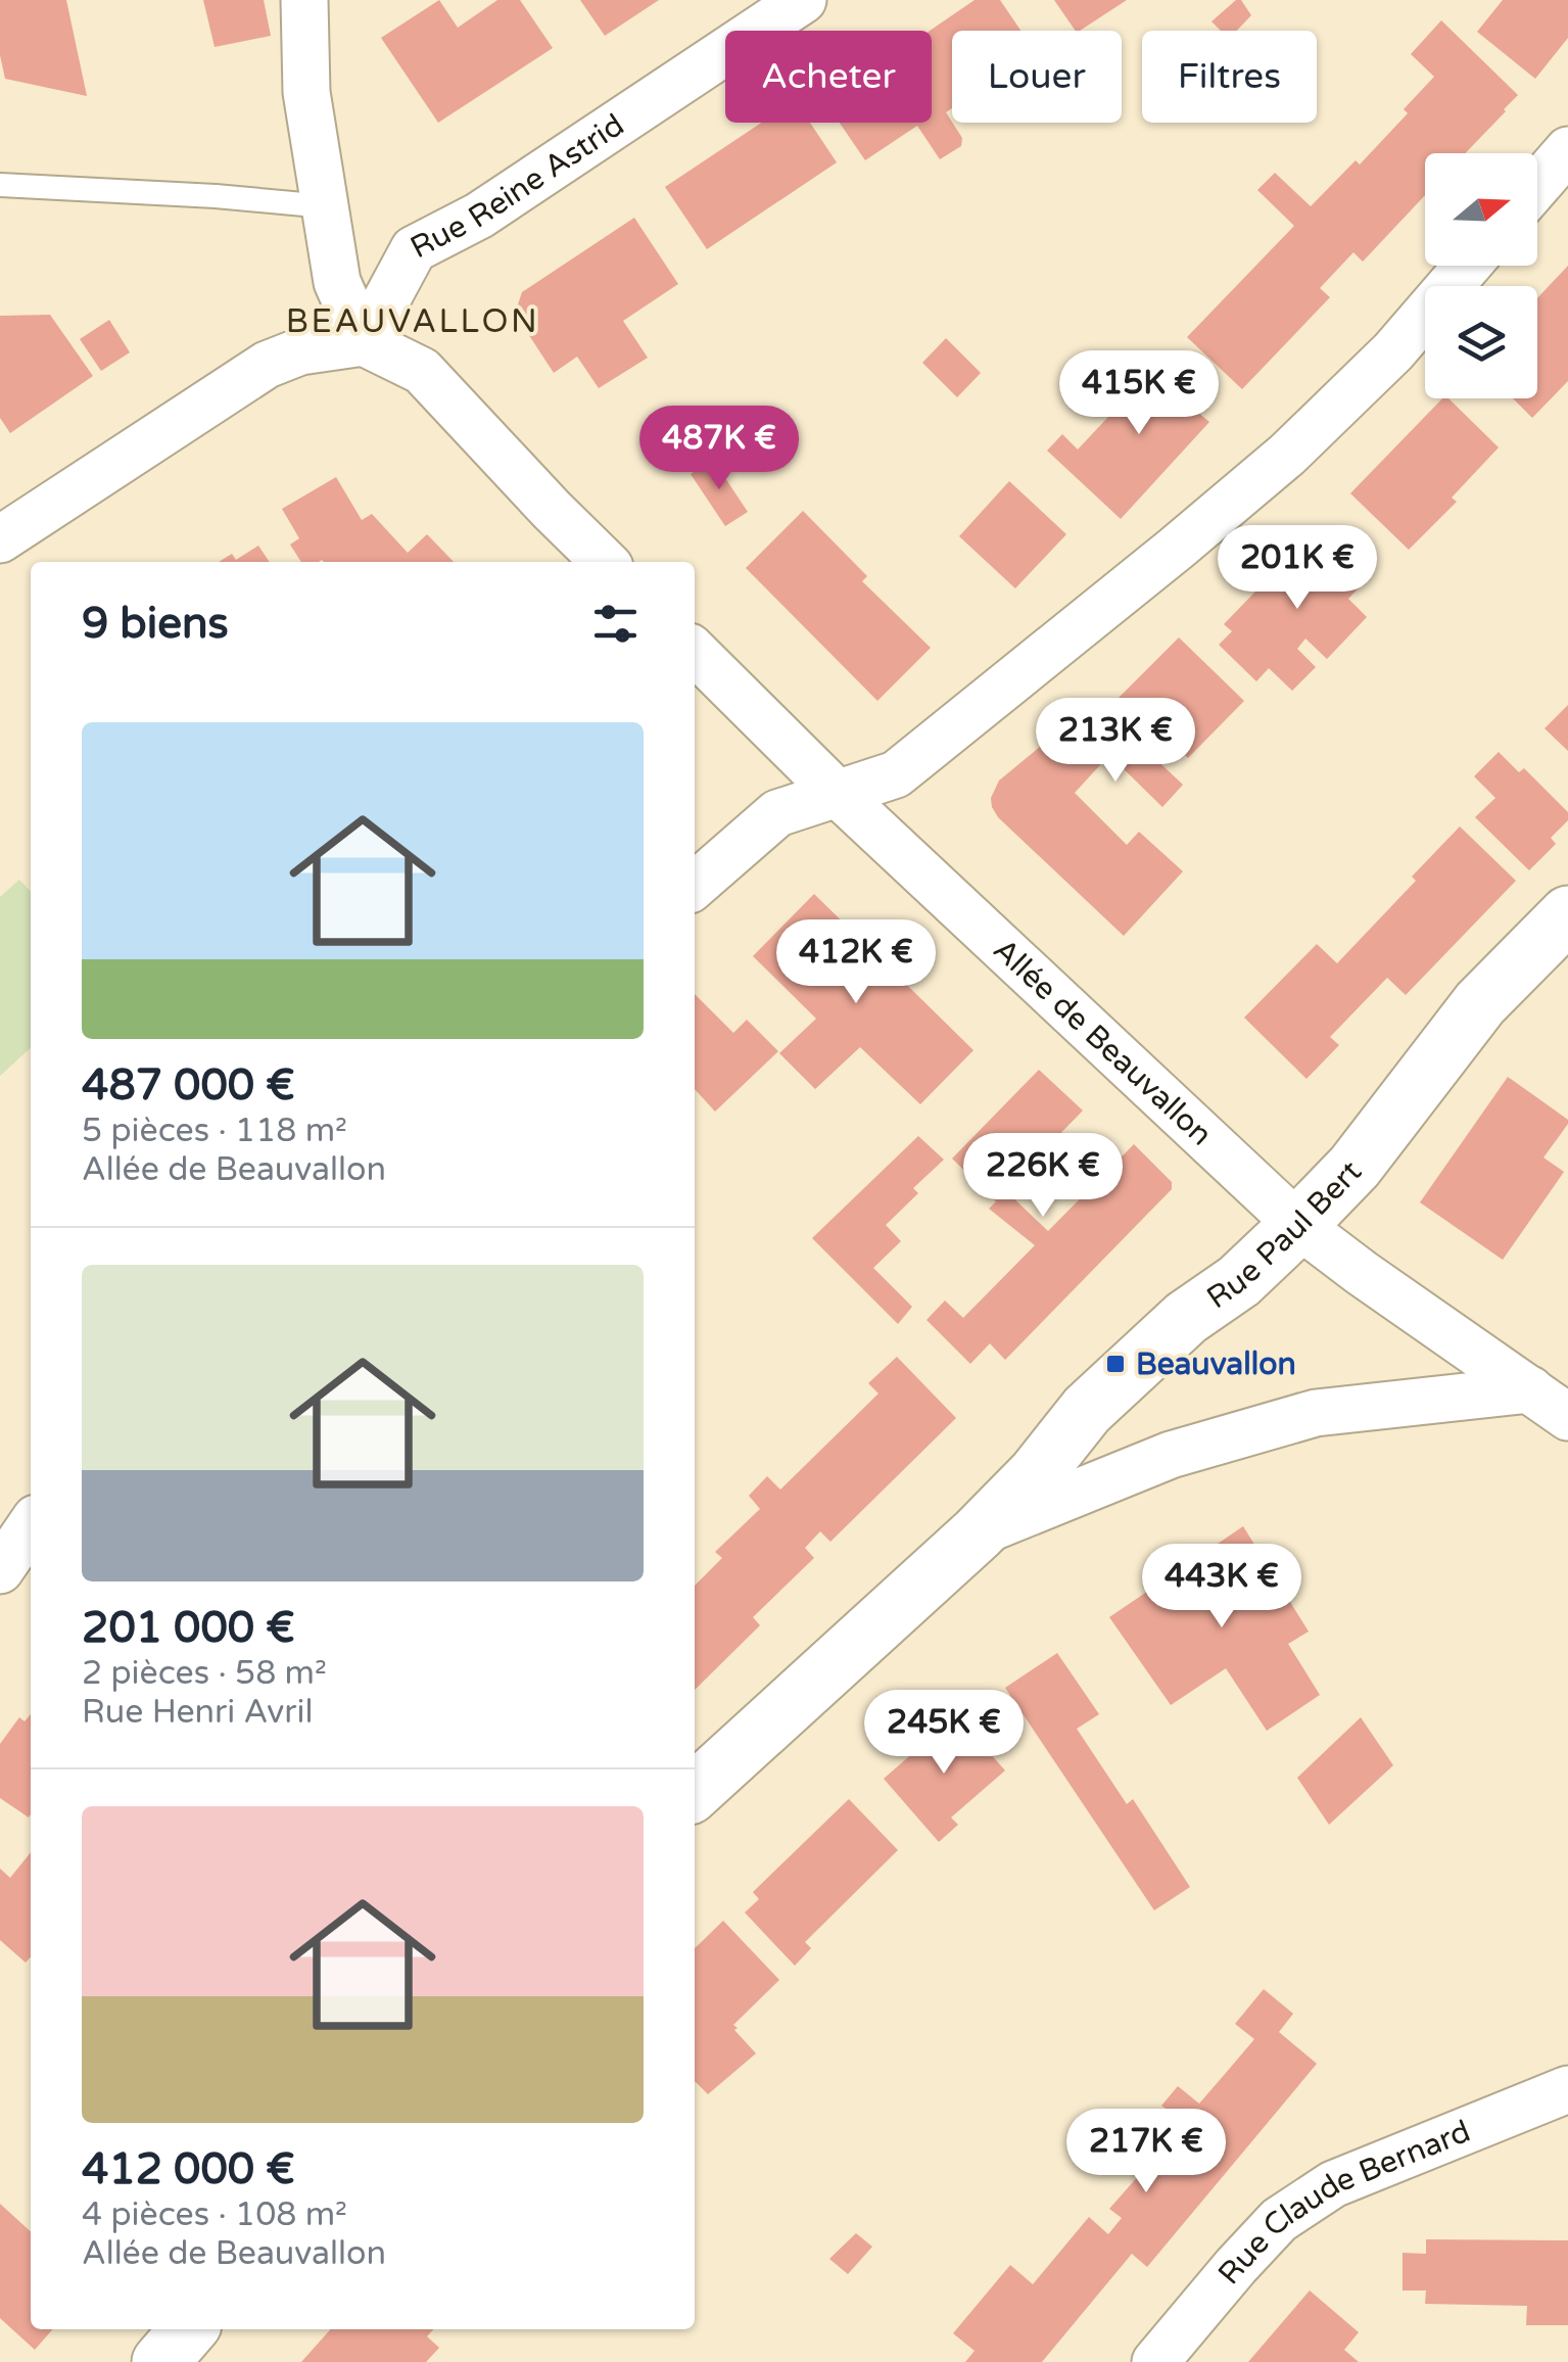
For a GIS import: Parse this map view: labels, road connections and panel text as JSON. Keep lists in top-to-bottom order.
{
  "streets": {
    "main road": ["Rue Paul Bert"],
    "street": ["Rue Reine Astrid", "Allée de Beauvallon", "Rue Claude Bernard"]
  },
  "crossings": [
    ["Allée de Beauvallon", "Rue Paul Bert"]
  ],
  "districts": ["BEAUVALLON"],
  "places": {
    "transit": ["Beauvallon"]
  },
  "north": "right",
  "page": {
    "chip": ["Acheter", "Louer", "Filtres"],
    "price": [
      "415K €",
      "487K €",
      "201K €",
      "213K €",
      "412K €",
      "226K €",
      "443K €",
      "245K €",
      "217K €"
    ],
    "heading": "9 biens",
    "list": [
      {
        "name": "487 000 €",
        "note": "5 pièces · 118 m² · Allée de Beauvallon"
      },
      {
        "name": "201 000 €",
        "note": "2 pièces · 58 m² · Rue Henri Avril"
      },
      {
        "name": "412 000 €",
        "note": "4 pièces · 108 m² · Allée de Beauvallon"
      }
    ]
  }
}
